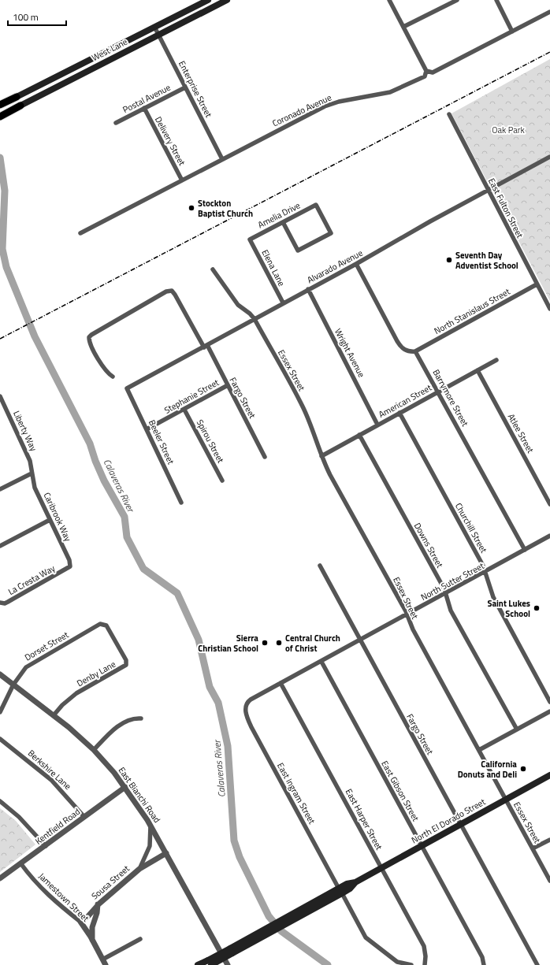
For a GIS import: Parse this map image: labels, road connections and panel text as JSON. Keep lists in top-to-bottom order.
{
  "streets": {
    "main road": ["West Lane", "North El Dorado Street"],
    "street": [
      "Enterprise Street",
      "Postal Avenue",
      "Coronado Avenue",
      "Delivery Street",
      "East Fulton Street",
      "Amelia Drive",
      "Alvarado Avenue",
      "Elena Lane",
      "North Stanislaus Street",
      "Wright Avenue",
      "Essex Street",
      "Stephanie Street",
      "Fargo Street",
      "Barrymore Street",
      "American Street",
      "Liberty Way",
      "Atlee Street",
      "Spirou Street",
      "Beeler Street",
      "Caribrook Way",
      "Churchill Street",
      "Downs Street",
      "La Cresta Way",
      "North Sutter Street",
      "Dorset Street",
      "Denby Lane",
      "Berkshire Lane",
      "East Gibson Street",
      "East Ingram Street",
      "East Bianchi Road",
      "East Harper Street",
      "Kentfield Road",
      "Sousa Street",
      "Jamestown Street"
    ]
  },
  "crossings": [
    ["West Lane", "Enterprise Street"],
    ["Enterprise Street", "Postal Avenue"],
    ["Enterprise Street", "Coronado Avenue"],
    ["Postal Avenue", "Delivery Street"],
    ["Coronado Avenue", "Delivery Street"],
    ["East Fulton Street", "Alvarado Avenue"],
    ["East Fulton Street", "North Stanislaus Street"],
    ["Amelia Drive", "Elena Lane"],
    ["Alvarado Avenue", "Elena Lane"],
    ["Alvarado Avenue", "Wright Avenue"],
    ["Alvarado Avenue", "Essex Street"],
    ["Alvarado Avenue", "Fargo Street"],
    ["Alvarado Avenue", "Beeler Street"],
    ["North Stanislaus Street", "Barrymore Street"],
    ["Wright Avenue", "American Street"],
    ["Essex Street", "American Street"],
    ["Essex Street", "North Sutter Street"],
    ["Essex Street", "North El Dorado Street"],
    ["Stephanie Street", "Fargo Street"],
    ["Stephanie Street", "Spirou Street"],
    ["Stephanie Street", "Beeler Street"],
    ["Fargo Street", "North Sutter Street"],
    ["Fargo Street", "North El Dorado Street"],
    ["Barrymore Street", "American Street"],
    ["Barrymore Street", "North Sutter Street"],
    ["American Street", "Atlee Street"],
    ["American Street", "Churchill Street"],
    ["American Street", "Downs Street"],
    ["Liberty Way", "Caribrook Way"],
    ["Caribrook Way", "La Cresta Way"],
    ["Churchill Street", "North Sutter Street"],
    ["Downs Street", "North Sutter Street"],
    ["North Sutter Street", "East Gibson Street"],
    ["North Sutter Street", "East Ingram Street"],
    ["North Sutter Street", "East Harper Street"],
    ["Dorset Street", "Denby Lane"],
    ["Dorset Street", "East Bianchi Road"],
    ["Denby Lane", "East Bianchi Road"],
    ["Berkshire Lane", "Kentfield Road"],
    ["East Gibson Street", "North El Dorado Street"],
    ["East Ingram Street", "North El Dorado Street"],
    ["East Bianchi Road", "Kentfield Road"],
    ["East Bianchi Road", "Sousa Street"],
    ["East Harper Street", "North El Dorado Street"],
    ["Kentfield Road", "Jamestown Street"],
    ["Sousa Street", "Jamestown Street"]
  ],
  "water": ["Calaveras River"],
  "parks": ["Oak Park"],
  "places": [
    "Stockton Baptist Church",
    "Seventh Day Adventist School",
    "Saint Lukes School",
    "Sierra Christian School",
    "Central Church of Christ",
    "California Donuts and Deli"
  ],
  "scale_bar": "100 m"
}
